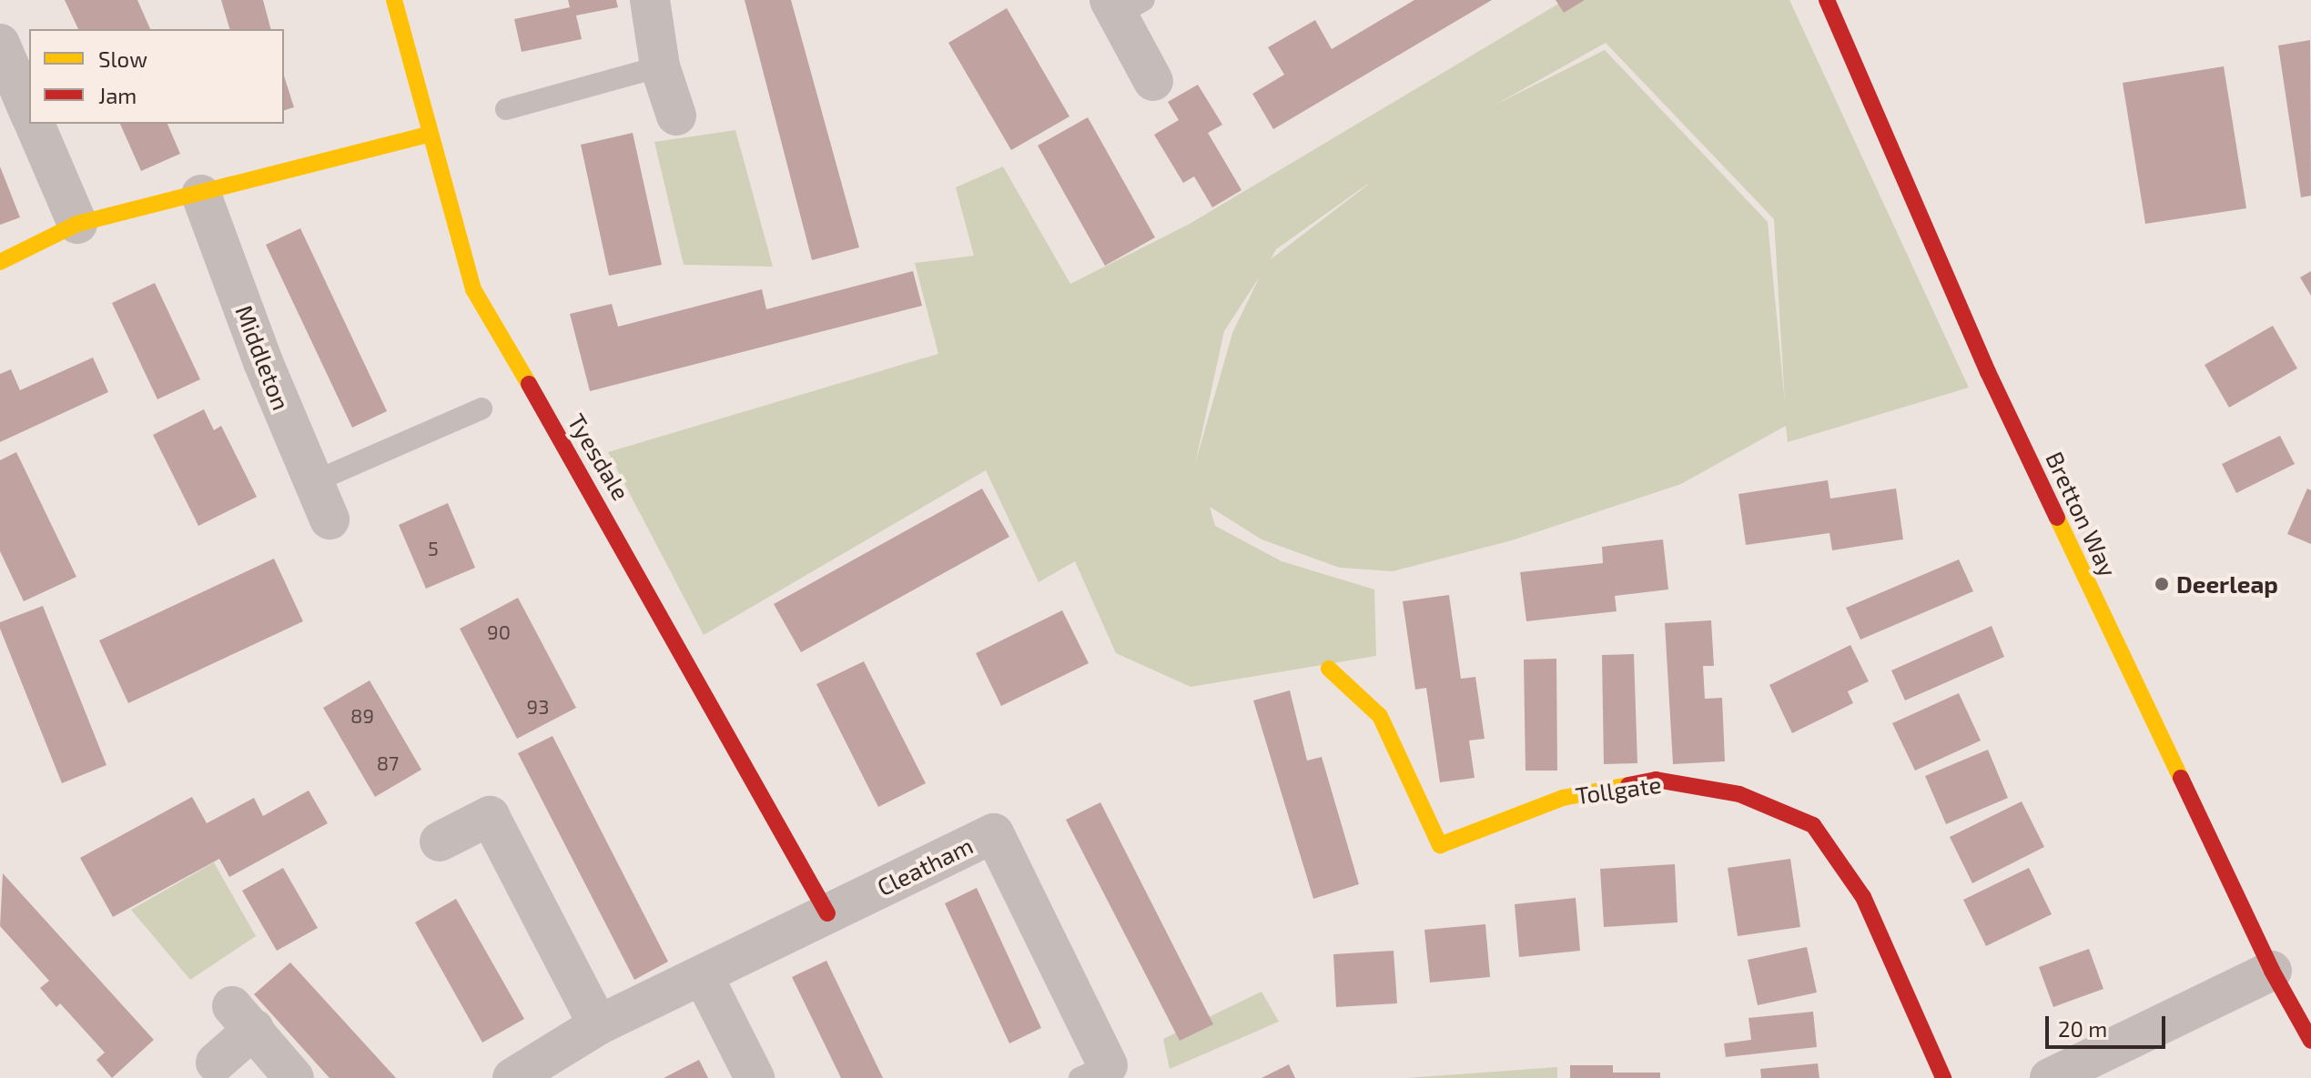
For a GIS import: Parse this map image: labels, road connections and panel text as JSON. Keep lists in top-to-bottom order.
{
  "streets": {
    "street": [
      "Middleton",
      "Tyesdale",
      "Bretton Way",
      "Tollgate",
      "Cleatham"
    ]
  },
  "crossings": [
    ["Tyesdale", "Cleatham"]
  ],
  "places": ["Deerleap"],
  "house_numbers": [
    "5",
    "90",
    "93",
    "89",
    "87"
  ],
  "legend": ["Slow", "Jam"],
  "scale_bar": "20 m"
}
